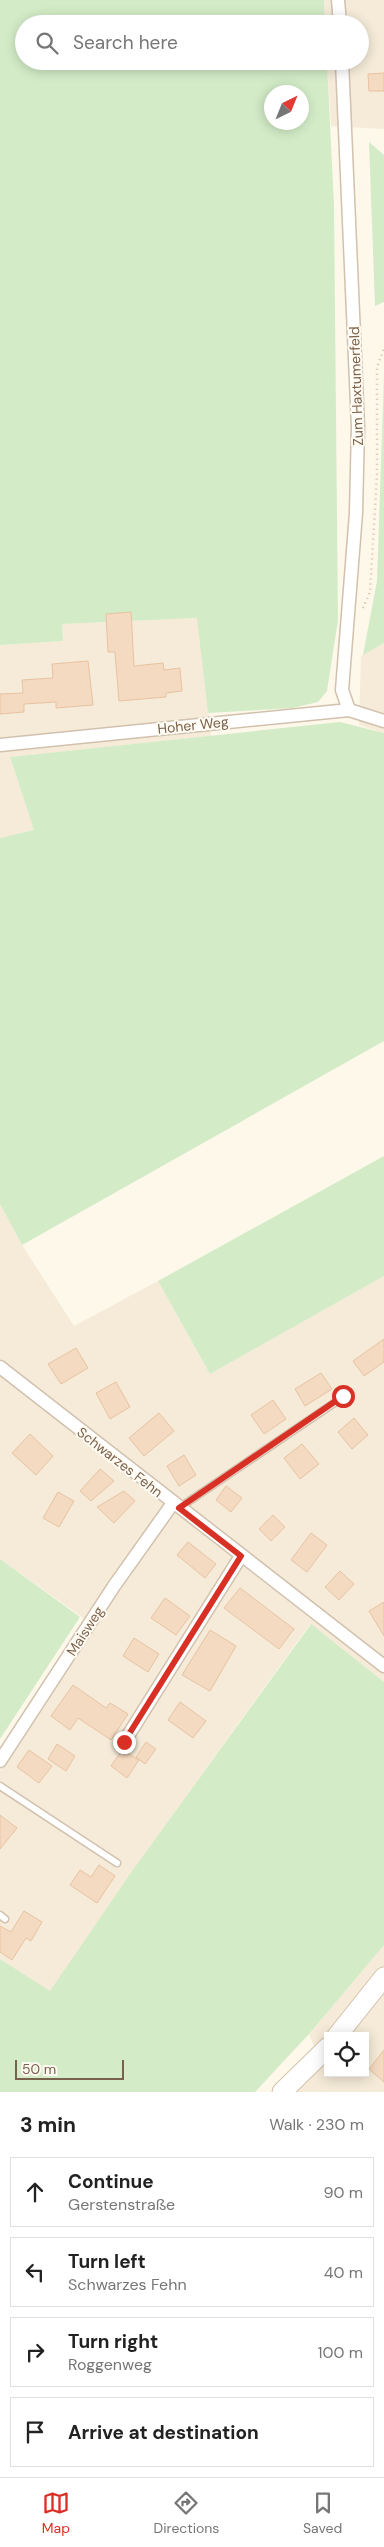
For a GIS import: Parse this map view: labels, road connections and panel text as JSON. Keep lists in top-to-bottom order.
{
  "streets": {
    "street": [
      "Zum Haxtumerfeld",
      "Hoher Weg",
      "Schwarzes Fehn",
      "Maisweg"
    ]
  },
  "crossings": [
    ["Zum Haxtumerfeld", "Hoher Weg"],
    ["Schwarzes Fehn", "Maisweg"]
  ],
  "scale_bar": "50 m",
  "north": "top right",
  "page": {
    "search": "Search here",
    "scale": "50 m",
    "heading": ["3 min", "Walk · 230 m"],
    "list": [
      ["Continue", "Gerstenstraße", "90 m"],
      ["Turn left", "Schwarzes Fehn", "40 m"],
      ["Turn right", "Roggenweg", "100 m"],
      "Arrive at destination"
    ],
    "nav": ["Map", "Directions", "Saved"]
  }
}
